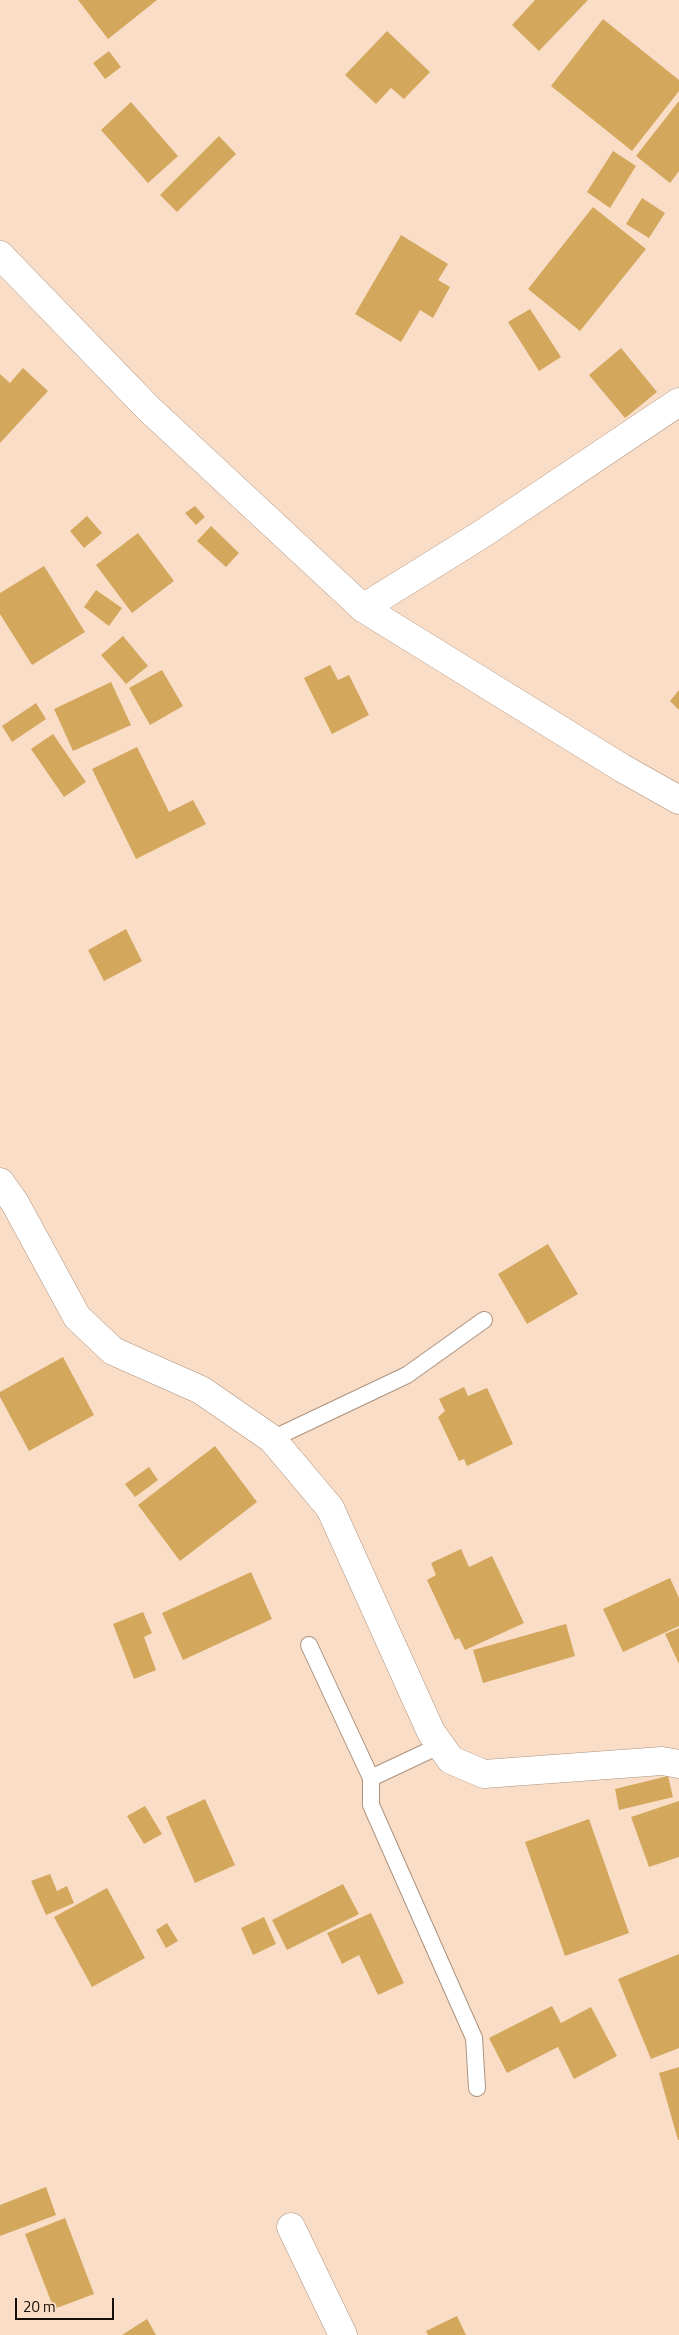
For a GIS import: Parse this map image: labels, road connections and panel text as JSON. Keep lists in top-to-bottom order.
{
  "scale_bar": "20 m"
}
